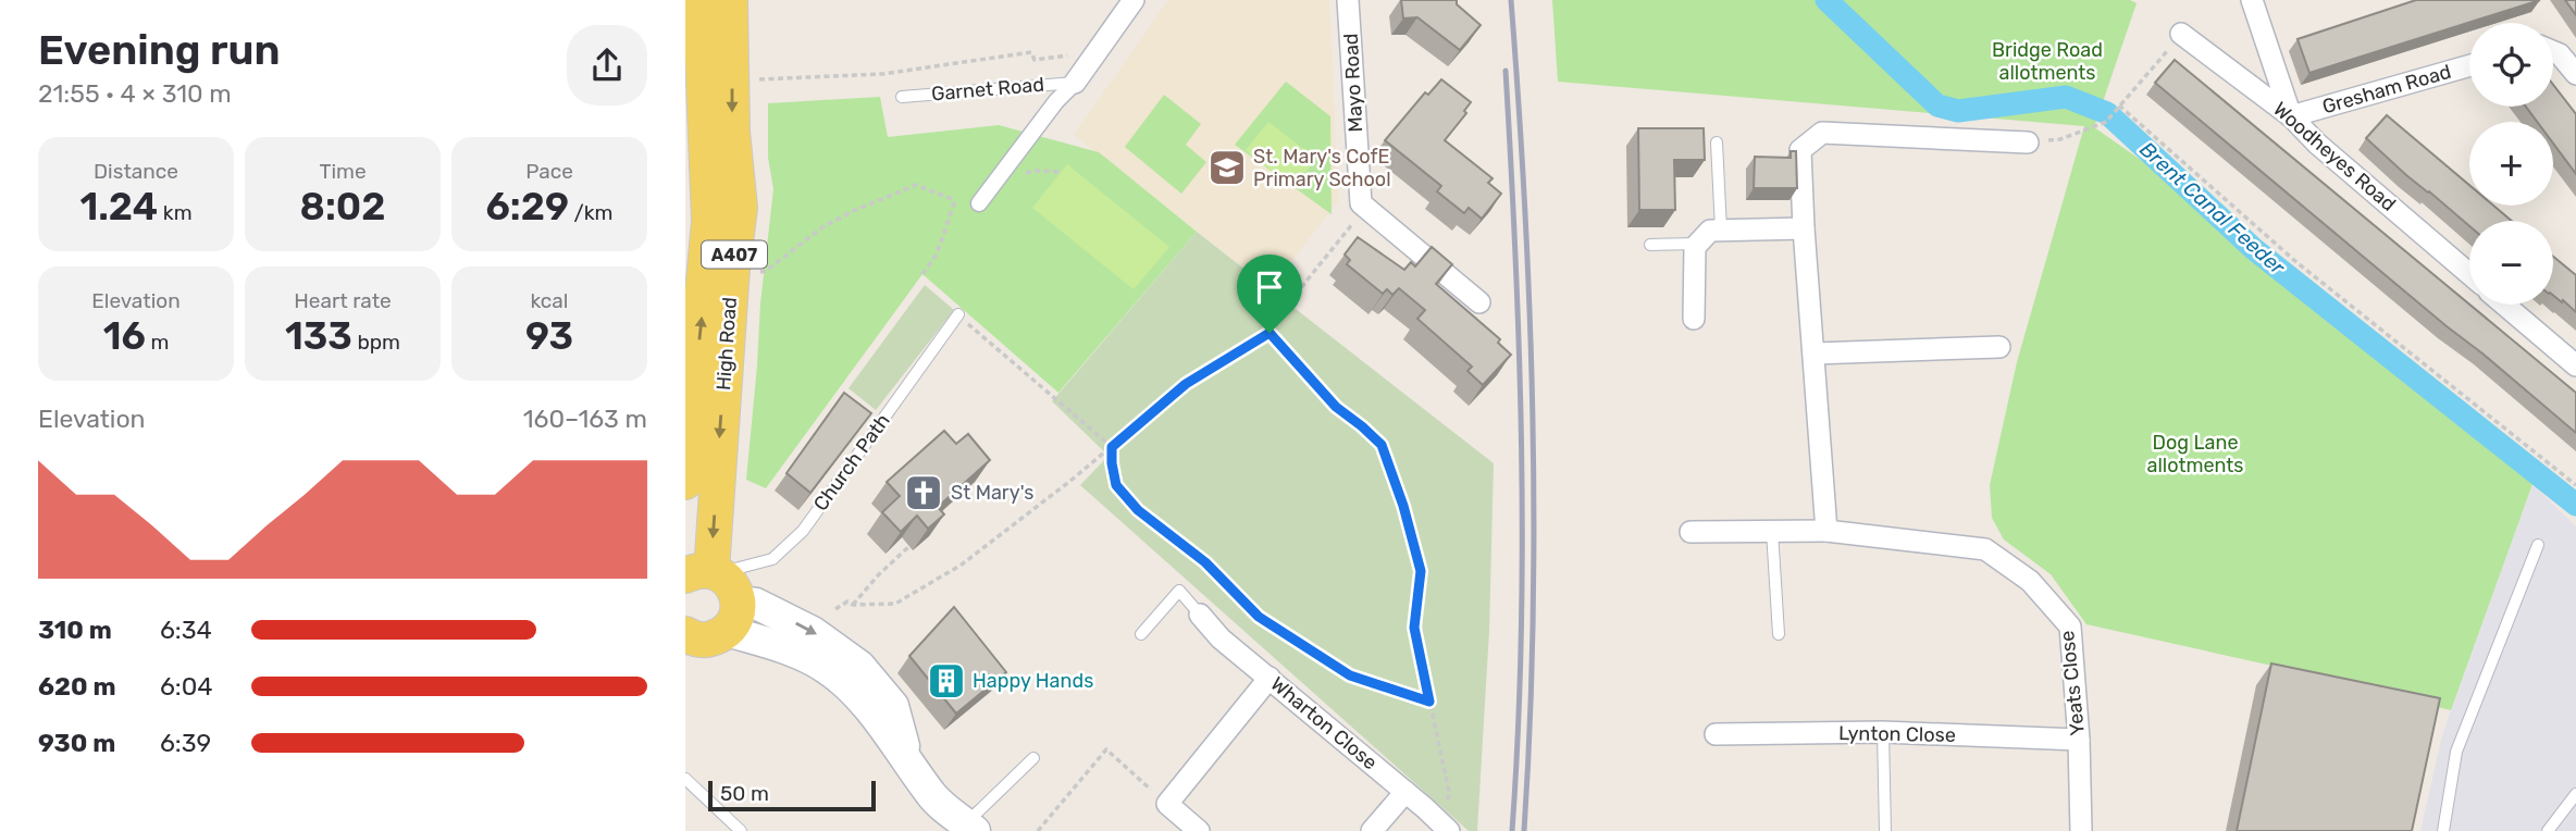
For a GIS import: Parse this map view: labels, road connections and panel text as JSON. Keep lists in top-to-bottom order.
{
  "streets": {
    "main road": ["A407", "High Road"],
    "street": [
      "Mayo Road",
      "Garnet Road",
      "Gresham Road",
      "Woodheyes Road",
      "Yeats Close",
      "Wharton Close",
      "Lynton Close"
    ],
    "lane": ["Church Path"]
  },
  "crossings": [
    ["Gresham Road", "Woodheyes Road"],
    ["High Road", "Church Path"],
    ["Yeats Close", "Lynton Close"]
  ],
  "water": ["Brent Canal Feeder"],
  "parks": ["Bridge Road allotments", "Dog Lane allotments"],
  "places": {
    "school or university": ["St. Mary's CofE Primary School"],
    "church": ["St Mary's"],
    "building": ["Happy Hands"]
  },
  "scale_bar": "50 m",
  "page": {
    "heading": ["Evening run", "21:55 · 4 × 310 m"],
    "map_buttons": ["+", "−"],
    "stats": [
      ["Distance", "1.24 km"],
      ["Time", "8:02"],
      ["Pace", "6:29 /km"],
      ["Elevation", "16 m"],
      ["Heart rate", "133 bpm"],
      ["kcal", "93"]
    ],
    "chart": ["Elevation", "160–163 m"],
    "list": [
      {
        "name": "310 m",
        "note": "6:34"
      },
      {
        "name": "620 m",
        "note": "6:04"
      },
      {
        "name": "930 m",
        "note": "6:39"
      }
    ],
    "scale": "50 m"
  }
}
